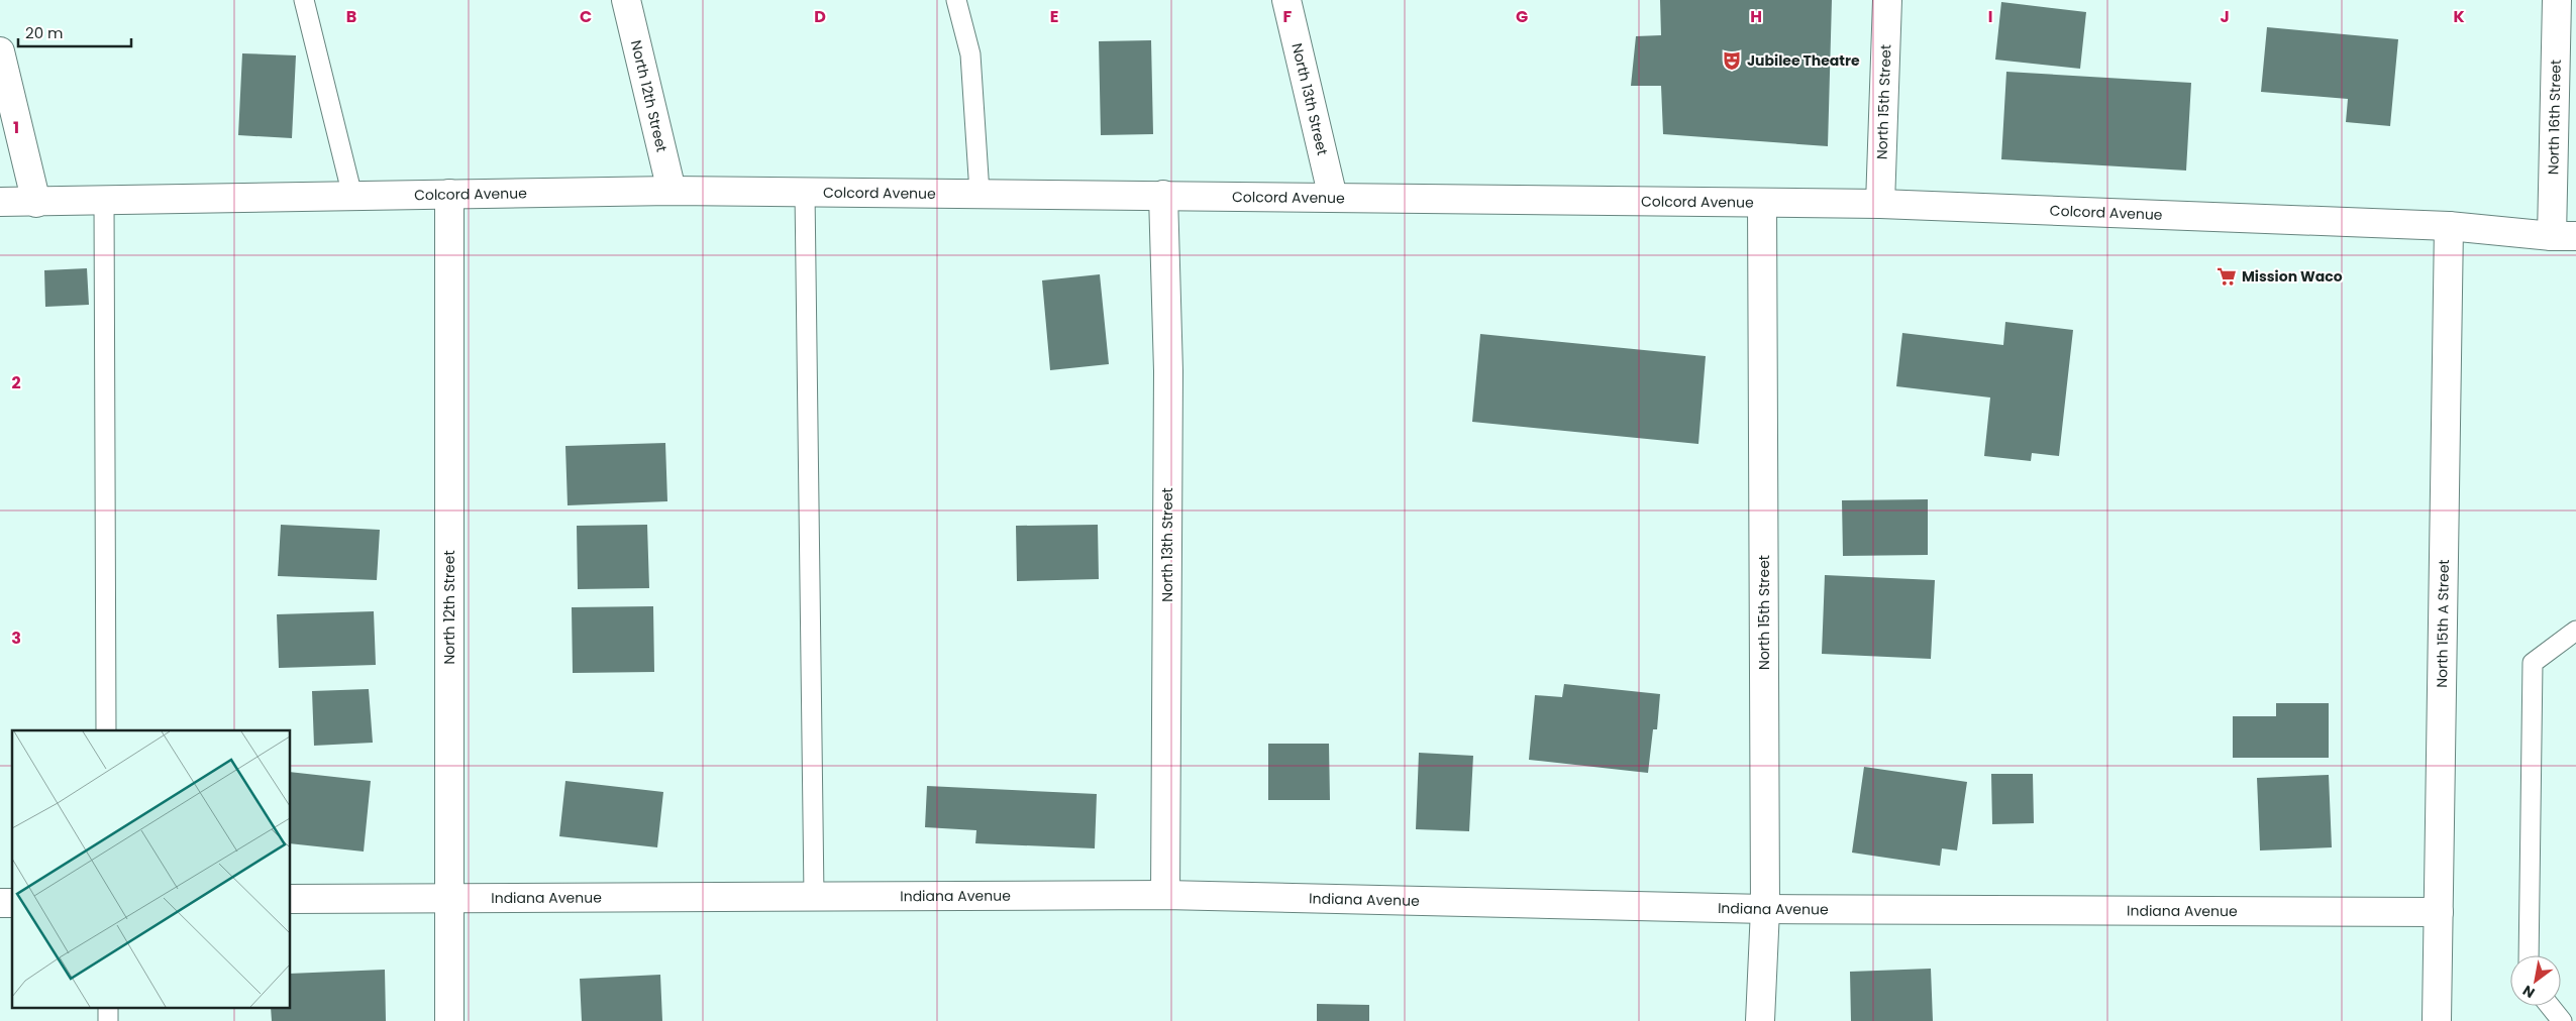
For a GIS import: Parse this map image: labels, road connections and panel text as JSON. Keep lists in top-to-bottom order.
{
  "streets": {
    "street": [
      "North 12th Street",
      "North 13th Street",
      "North 15th Street",
      "North 16th Street",
      "Colcord Avenue",
      "North 15th A Street",
      "Indiana Avenue"
    ]
  },
  "crossings": [
    ["North 12th Street", "Colcord Avenue"],
    ["North 12th Street", "Indiana Avenue"],
    ["North 13th Street", "Colcord Avenue"],
    ["North 13th Street", "Indiana Avenue"],
    ["North 15th Street", "Colcord Avenue"],
    ["North 15th Street", "Indiana Avenue"],
    ["North 16th Street", "Colcord Avenue"],
    ["Colcord Avenue", "North 15th A Street"],
    ["North 15th A Street", "Indiana Avenue"]
  ],
  "places": {
    "theatre": ["Jubilee Theatre"],
    "supermarket": ["Mission Waco"]
  },
  "scale_bar": "20 m",
  "north": "bottom left",
  "grid": {
    "columns": [
      "B",
      "C",
      "D",
      "E",
      "F",
      "G",
      "H",
      "I",
      "J",
      "K"
    ],
    "rows": ["1", "2", "3"]
  }
}
